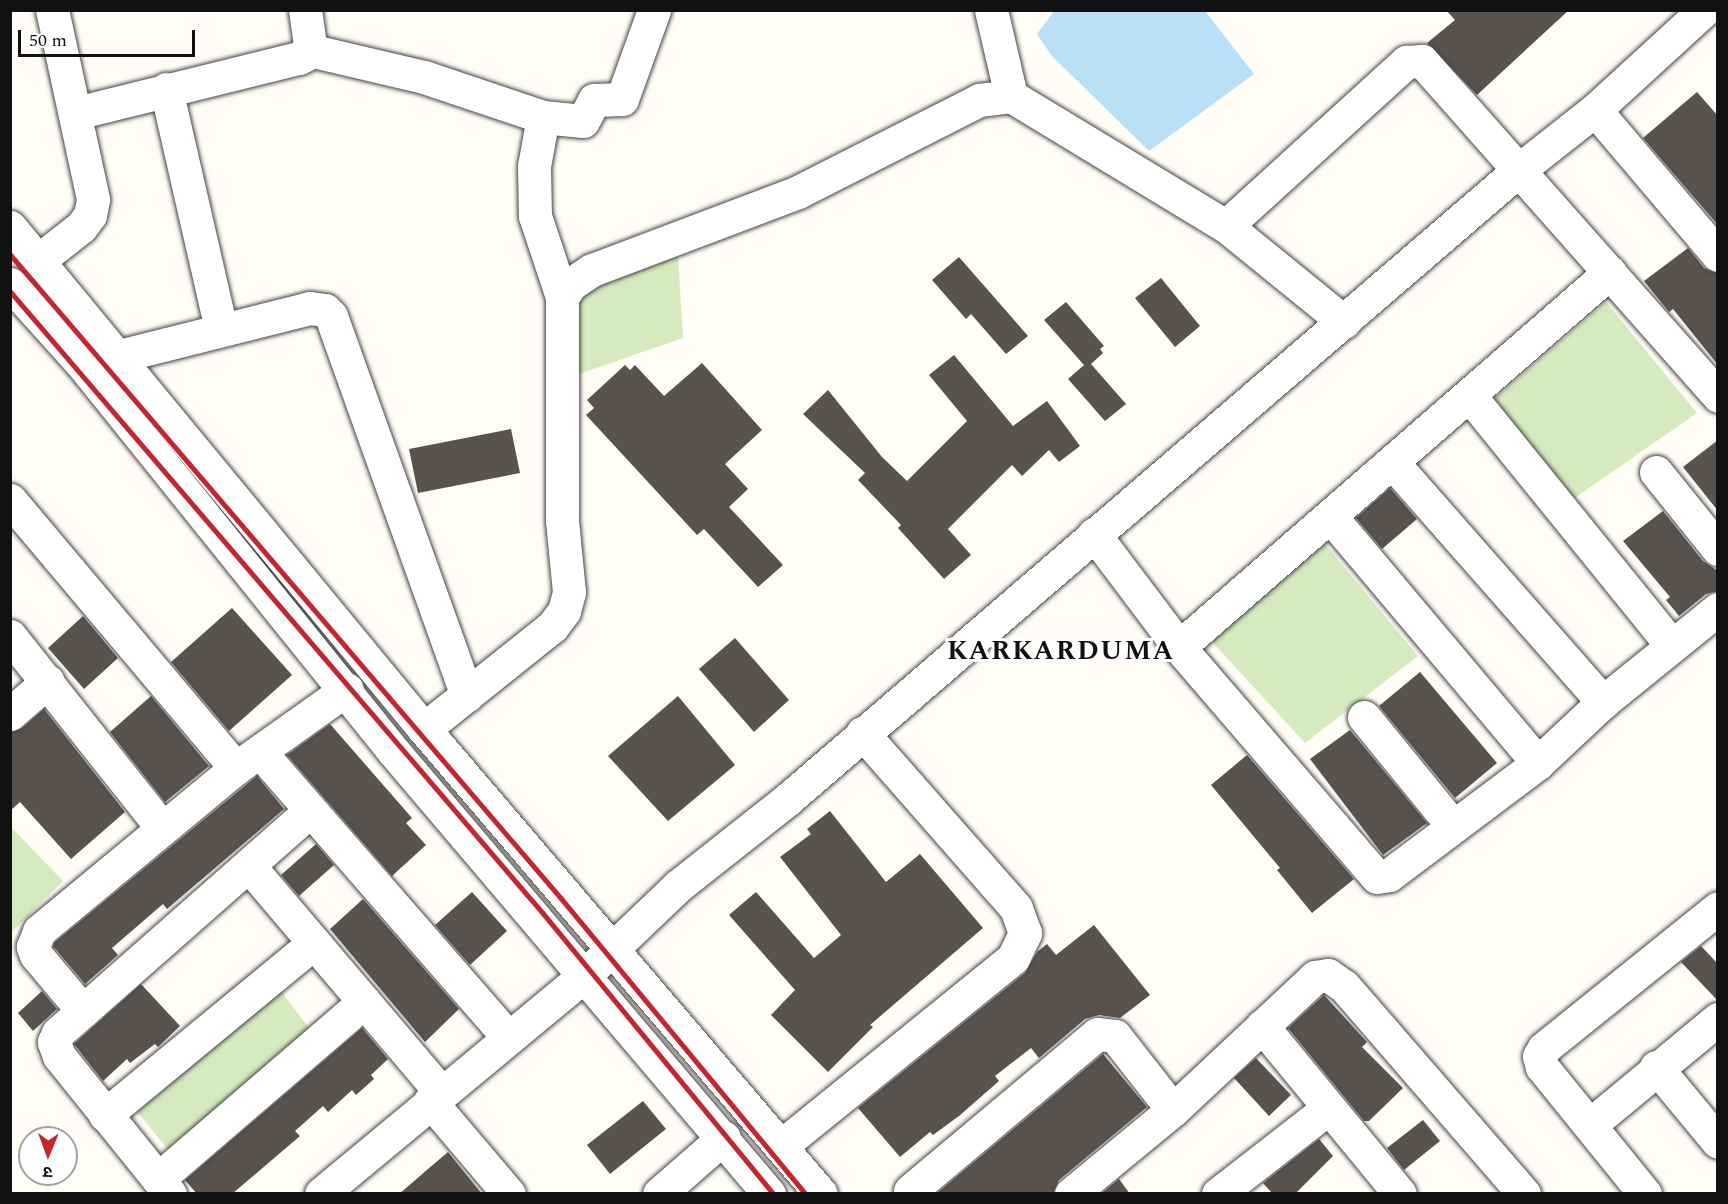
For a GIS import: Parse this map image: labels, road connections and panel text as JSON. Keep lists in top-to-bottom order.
{
  "districts": ["KARKARDUMA"],
  "scale_bar": "50 m",
  "north": "bottom"
}
